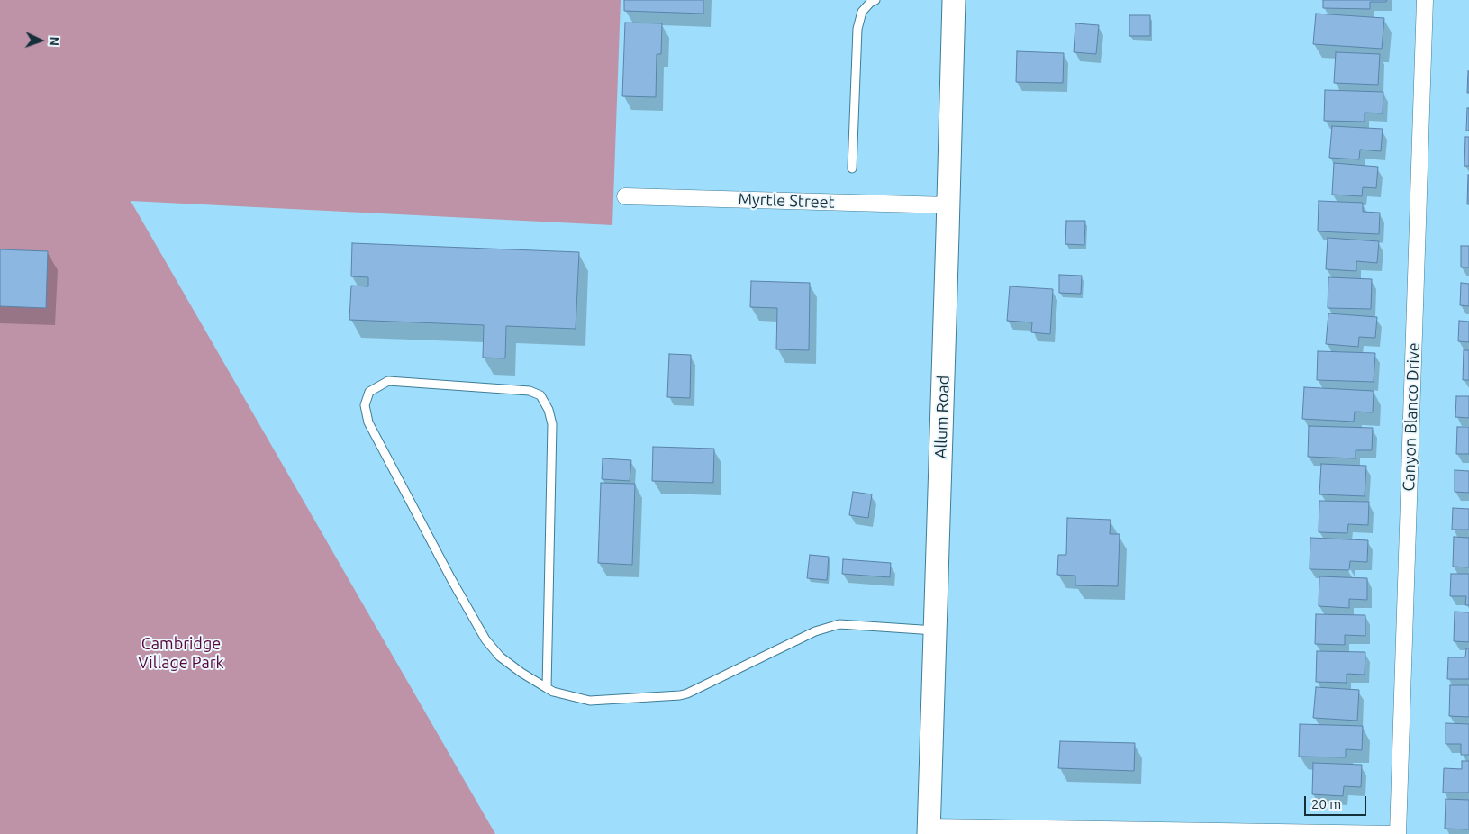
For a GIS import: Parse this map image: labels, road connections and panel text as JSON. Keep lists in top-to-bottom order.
{
  "streets": {
    "street": ["Myrtle Street", "Allum Road", "Canyon Blanco Drive"]
  },
  "crossings": [
    ["Myrtle Street", "Allum Road"]
  ],
  "parks": ["Cambridge Village Park"],
  "scale_bar": "20 m",
  "north": "right"
}
